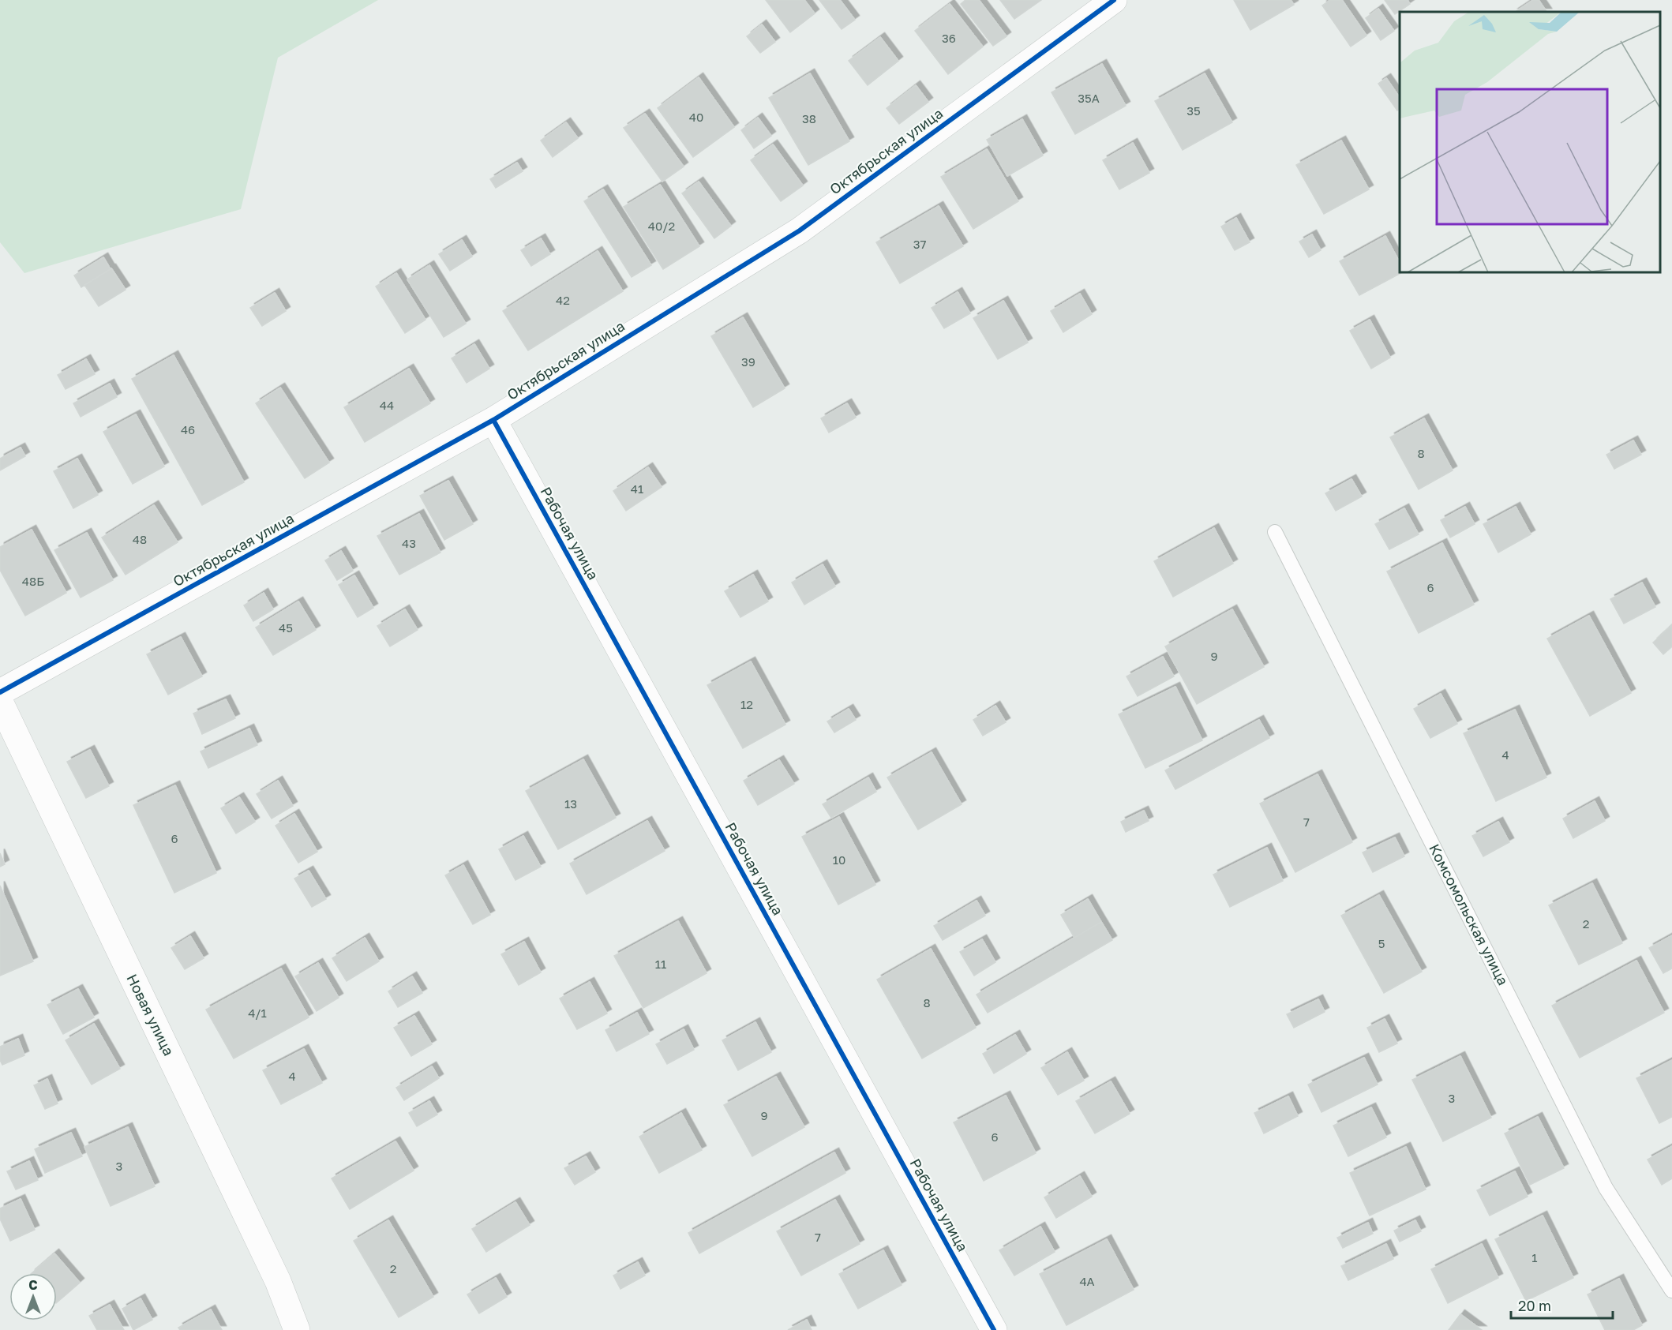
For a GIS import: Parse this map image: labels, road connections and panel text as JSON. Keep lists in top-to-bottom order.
{
  "streets": {
    "street": ["Октябрьская улица", "Рабочая улица", "Новая улица"],
    "lane": ["Комсомольская улица"]
  },
  "crossings": [
    ["Октябрьская улица", "Рабочая улица"]
  ],
  "house_numbers": [
    "36",
    "35А",
    "35",
    "40",
    "38",
    "40/2",
    "37",
    "42",
    "39",
    "44",
    "46",
    "8",
    "41",
    "48",
    "43",
    "48Б",
    "6",
    "45",
    "9",
    "12",
    "4",
    "13",
    "7",
    "6",
    "10",
    "2",
    "5",
    "11",
    "8",
    "4/1",
    "4",
    "3",
    "9",
    "6",
    "3",
    "7",
    "1",
    "2",
    "4А"
  ],
  "scale_bar": "20 m",
  "north": "top"
}
